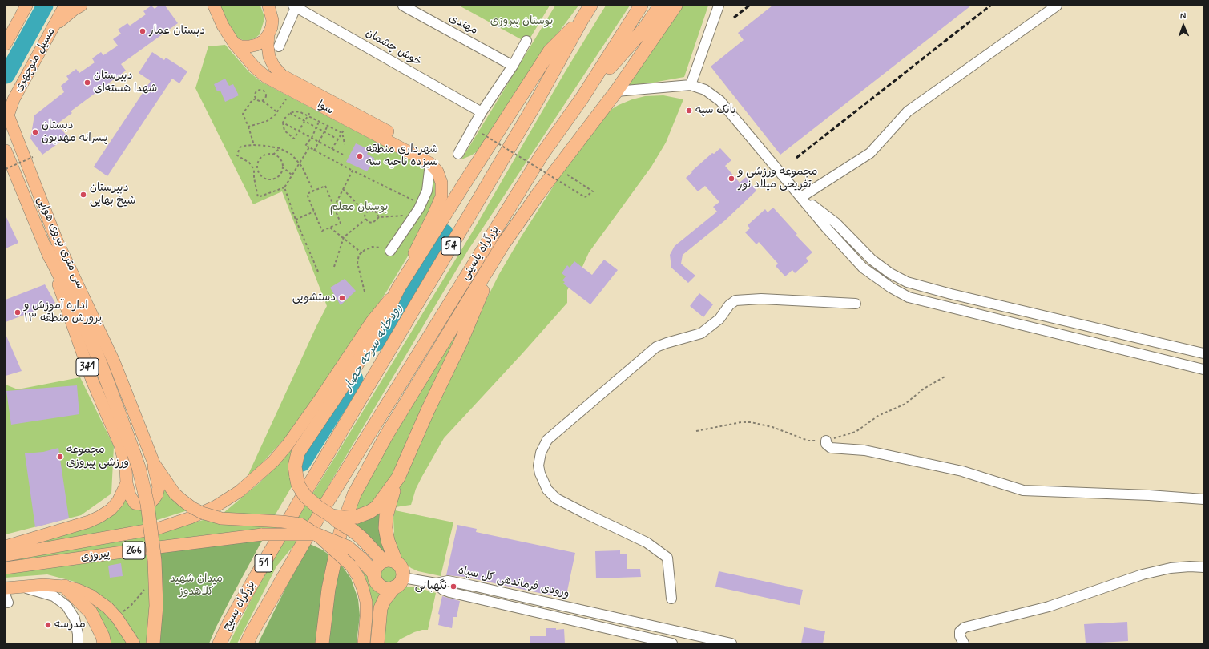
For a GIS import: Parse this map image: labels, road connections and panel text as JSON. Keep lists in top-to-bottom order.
{
  "streets": {
    "highway": [
      "54",
      "بزرگراه یاسینی",
      "51",
      "بزرگراه بسیج"
    ],
    "main road": [
      "مسیل منوچهری",
      "سوا",
      "سی متری نیروی هوایی",
      "341",
      "266",
      "پیروزی"
    ],
    "street": ["مهتدی", "خوش چشمان", "ورودی فرماندهی کل سپاه"]
  },
  "crossings": [
    ["مسیل منوچهری", "سی متری نیروی هوایی"],
    ["سی متری نیروی هوایی", "پیروزی"],
    ["54", "بزرگراه بسیج"],
    ["بزرگراه یاسینی", "بزرگراه بسیج"]
  ],
  "water": ["رودخانه سرخه حصار"],
  "parks": ["بوستان پیروزی", "بوستان معلم", "میدان شهید کلاهدوز"],
  "places": [
    "دبستان عمار",
    "دبیرستان شهدا هسته‌ای",
    "بانک سپه",
    "دبستان پسرانه مهدیون",
    "شهرداری منطقه سیزده ناحیه سه",
    "مجموعه ورزشی و تفریحی میلاد نور",
    "دبیرستان شیخ بهایی",
    "دستشویی",
    "اداره آموزش و پرورش منطقه ۱۳",
    "مجموعه ورزشی پیروزی",
    "نگهبانی",
    "مدرسه"
  ],
  "north": "top"
}
